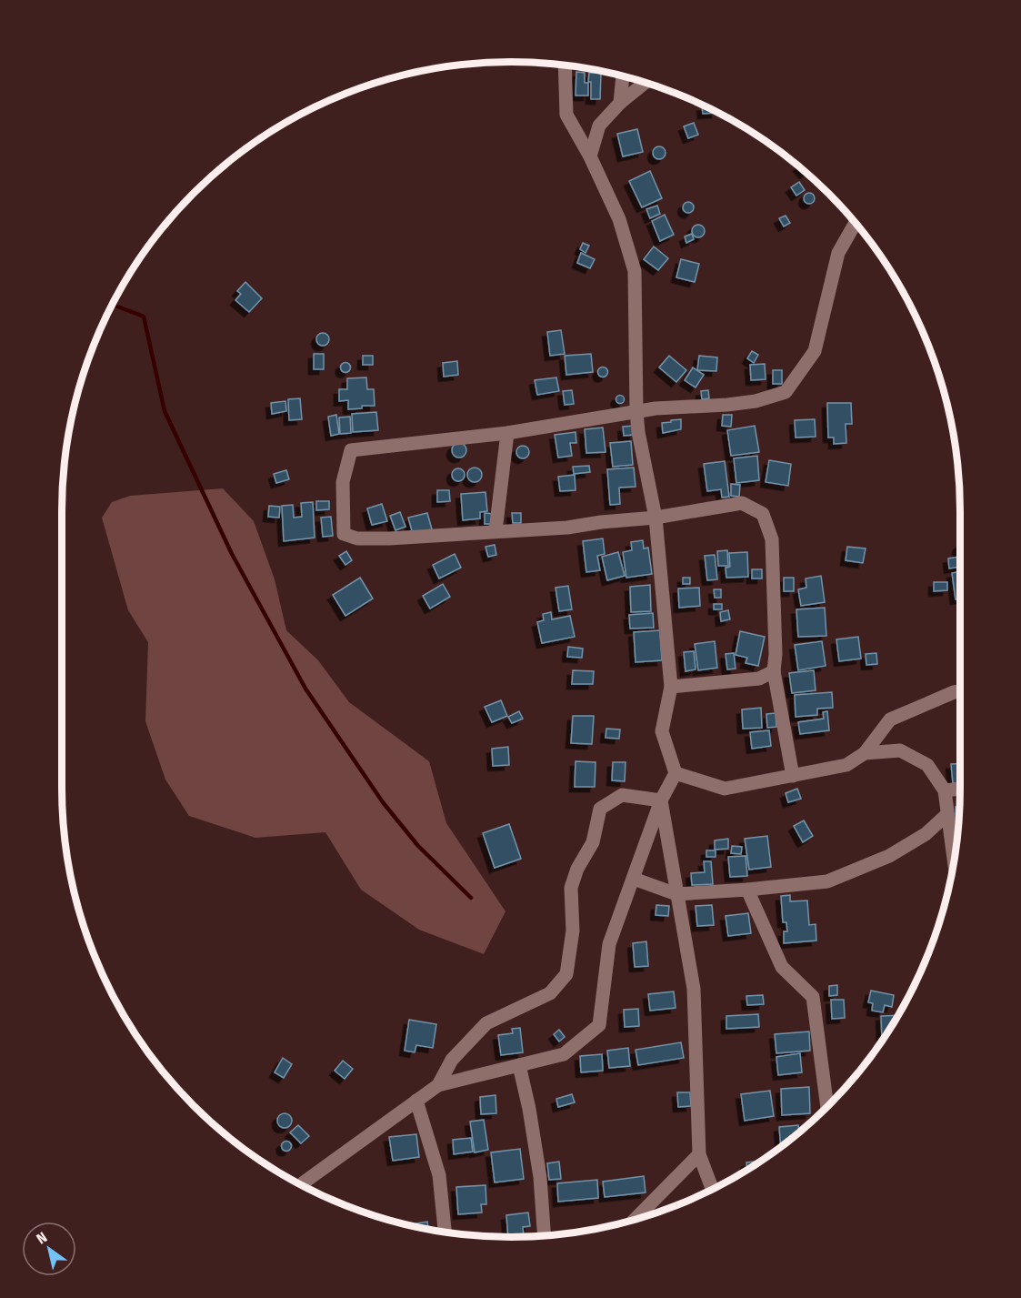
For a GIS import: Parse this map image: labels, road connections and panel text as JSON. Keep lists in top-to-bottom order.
{
  "north": "top left"
}
